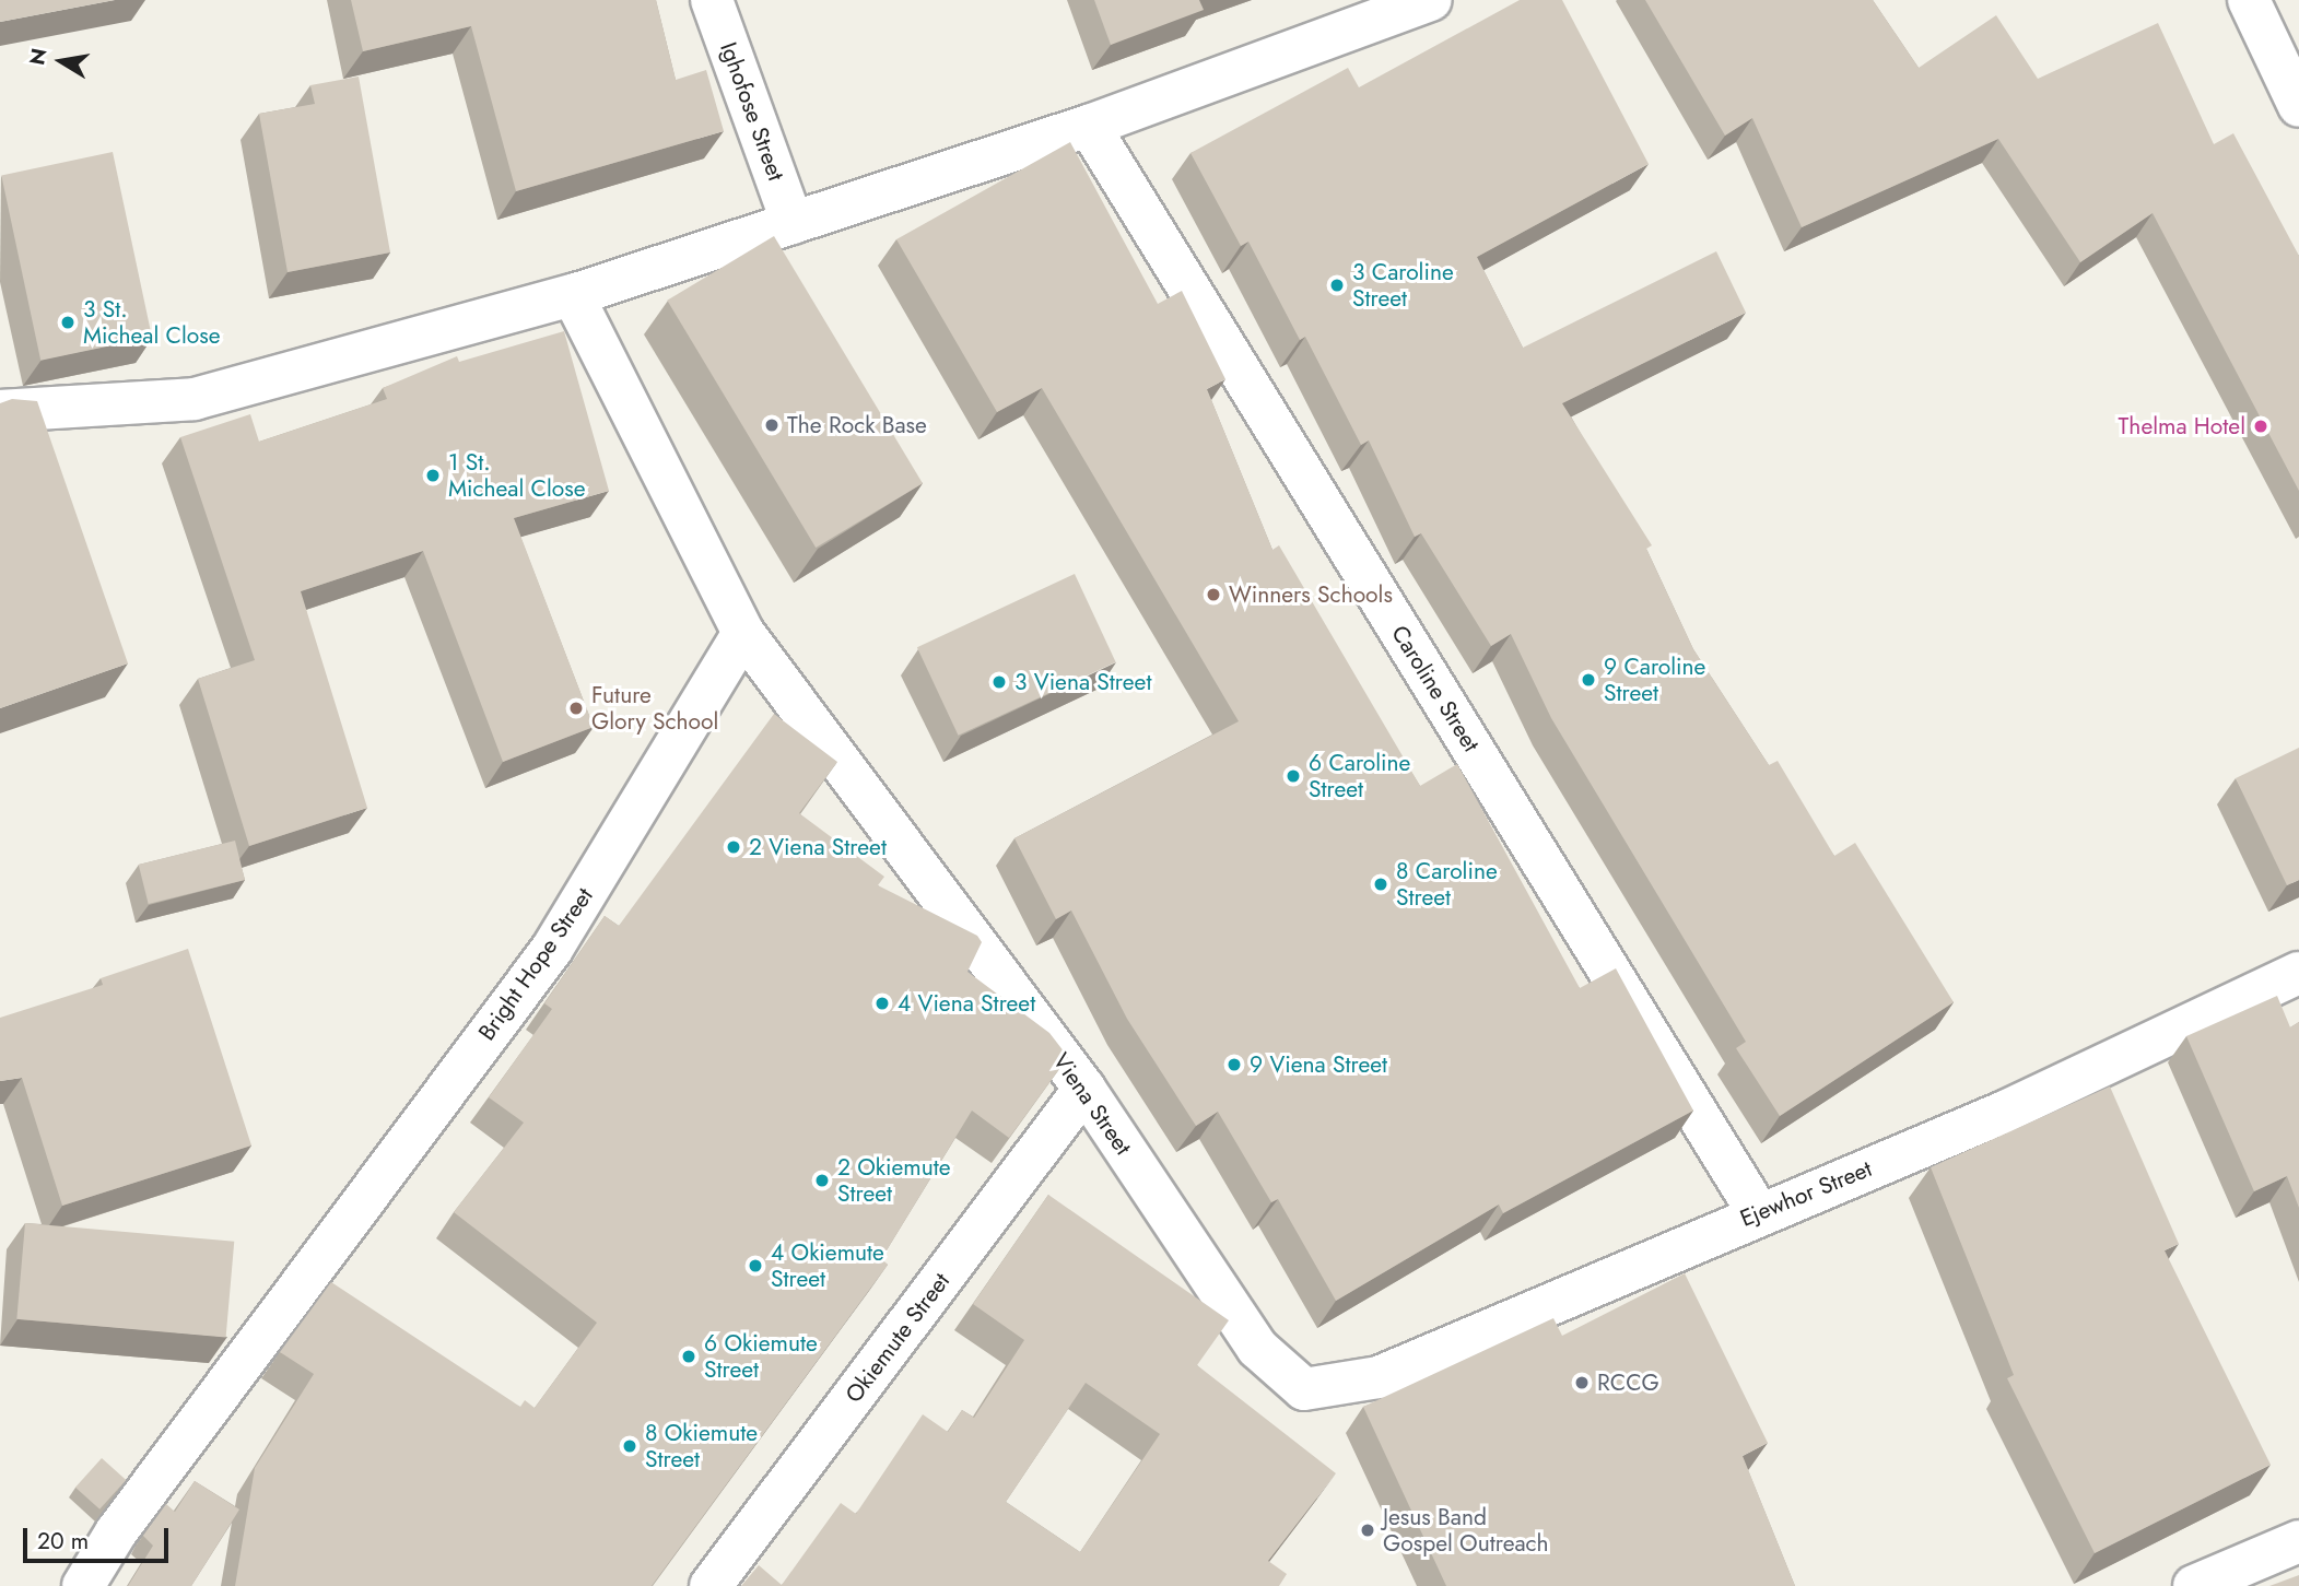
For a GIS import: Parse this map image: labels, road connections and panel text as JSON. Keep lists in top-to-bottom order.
{
  "streets": {
    "street": [
      "Ighofose Street",
      "Caroline Street",
      "Bright Hope Street",
      "Viena Street",
      "Ejewhor Street",
      "Okiemute Street"
    ]
  },
  "crossings": [
    ["Caroline Street", "Ejewhor Street"],
    ["Bright Hope Street", "Viena Street"],
    ["Viena Street", "Ejewhor Street"],
    ["Viena Street", "Okiemute Street"]
  ],
  "places": [
    "3 Caroline Street",
    "3 St. Micheal Close",
    "The Rock Base",
    "Thelma Hotel",
    "1 St. Micheal Close",
    "Winners Schools",
    "9 Caroline Street",
    "3 Viena Street",
    "Future Glory School",
    "6 Caroline Street",
    "2 Viena Street",
    "8 Caroline Street",
    "4 Viena Street",
    "9 Viena Street",
    "2 Okiemute Street",
    "4 Okiemute Street",
    "6 Okiemute Street",
    "RCCG",
    "8 Okiemute Street",
    "Jesus Band Gospel Outreach"
  ],
  "scale_bar": "20 m",
  "north": "left"
}
